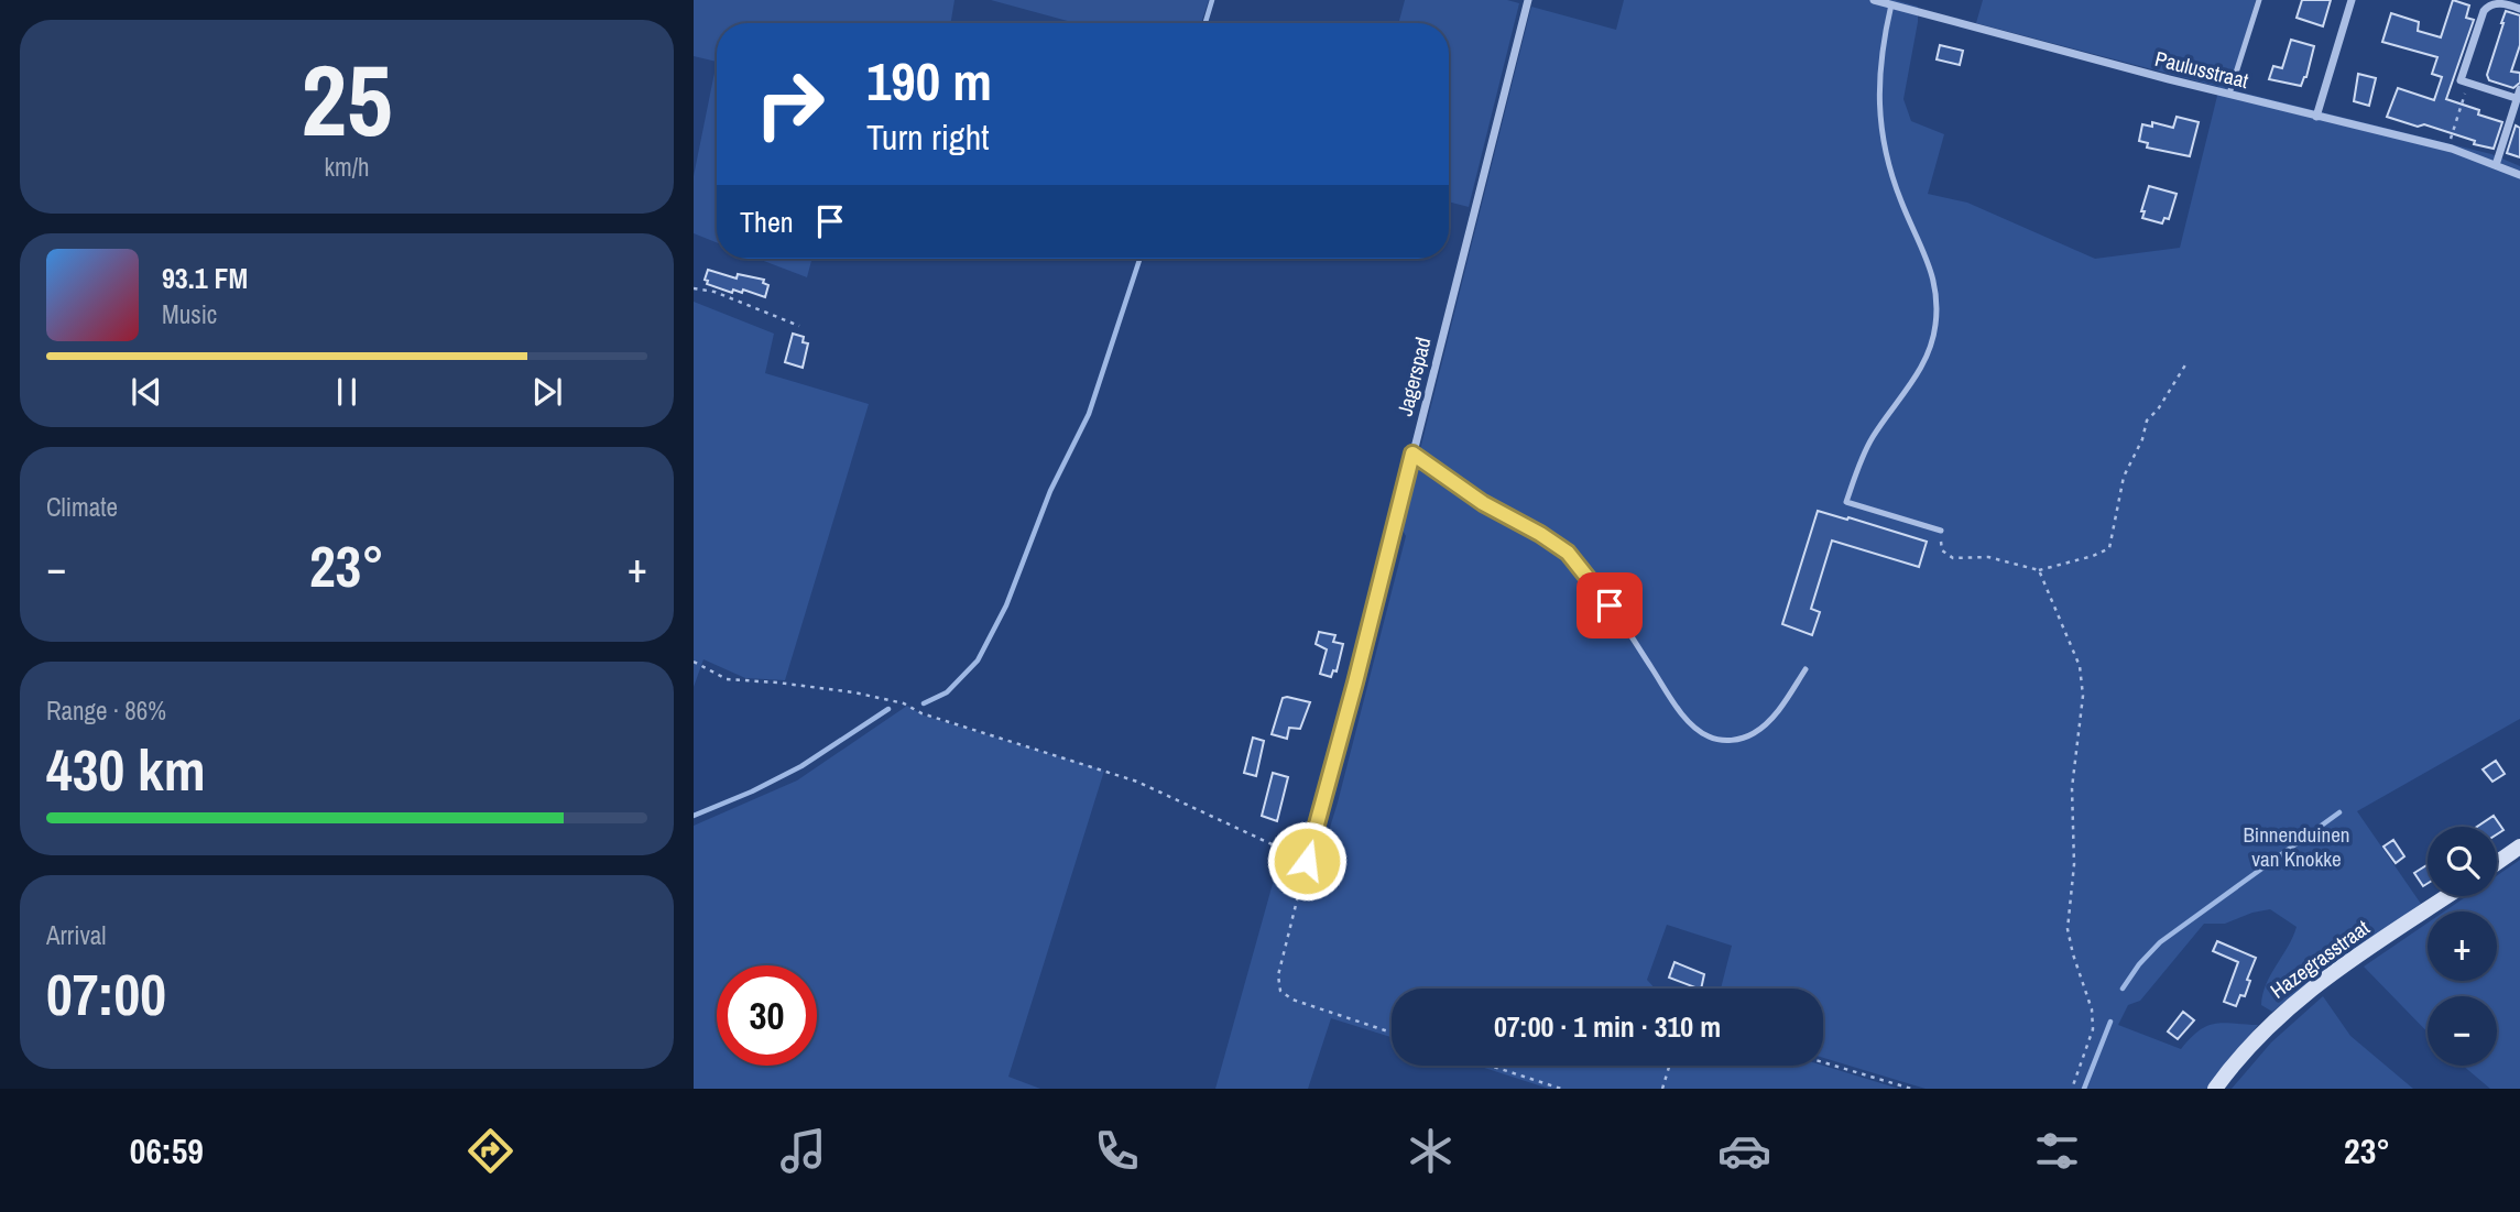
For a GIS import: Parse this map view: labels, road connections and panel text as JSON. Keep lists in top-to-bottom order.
{
  "streets": {
    "street": ["Paulusstraat", "Jagerspad", "Hazegrasstraat"]
  },
  "parks": ["Binnenduinen van Knokke"],
  "page": {
    "tile": [
      ["25", "km/h"],
      "Climate",
      ["Range · 86%", "430 km"],
      ["Arrival", "07:00"]
    ],
    "turn": ["190 m", "Turn right"],
    "then": "Then",
    "song": ["93.1 FM", "Music"],
    "heat": ["−", "23°", "+"],
    "map_buttons": ["+", "−"],
    "limit": "30",
    "trip": "07:00 · 1 min · 310 m",
    "tabs": ["06:59", "23°"]
  }
}
